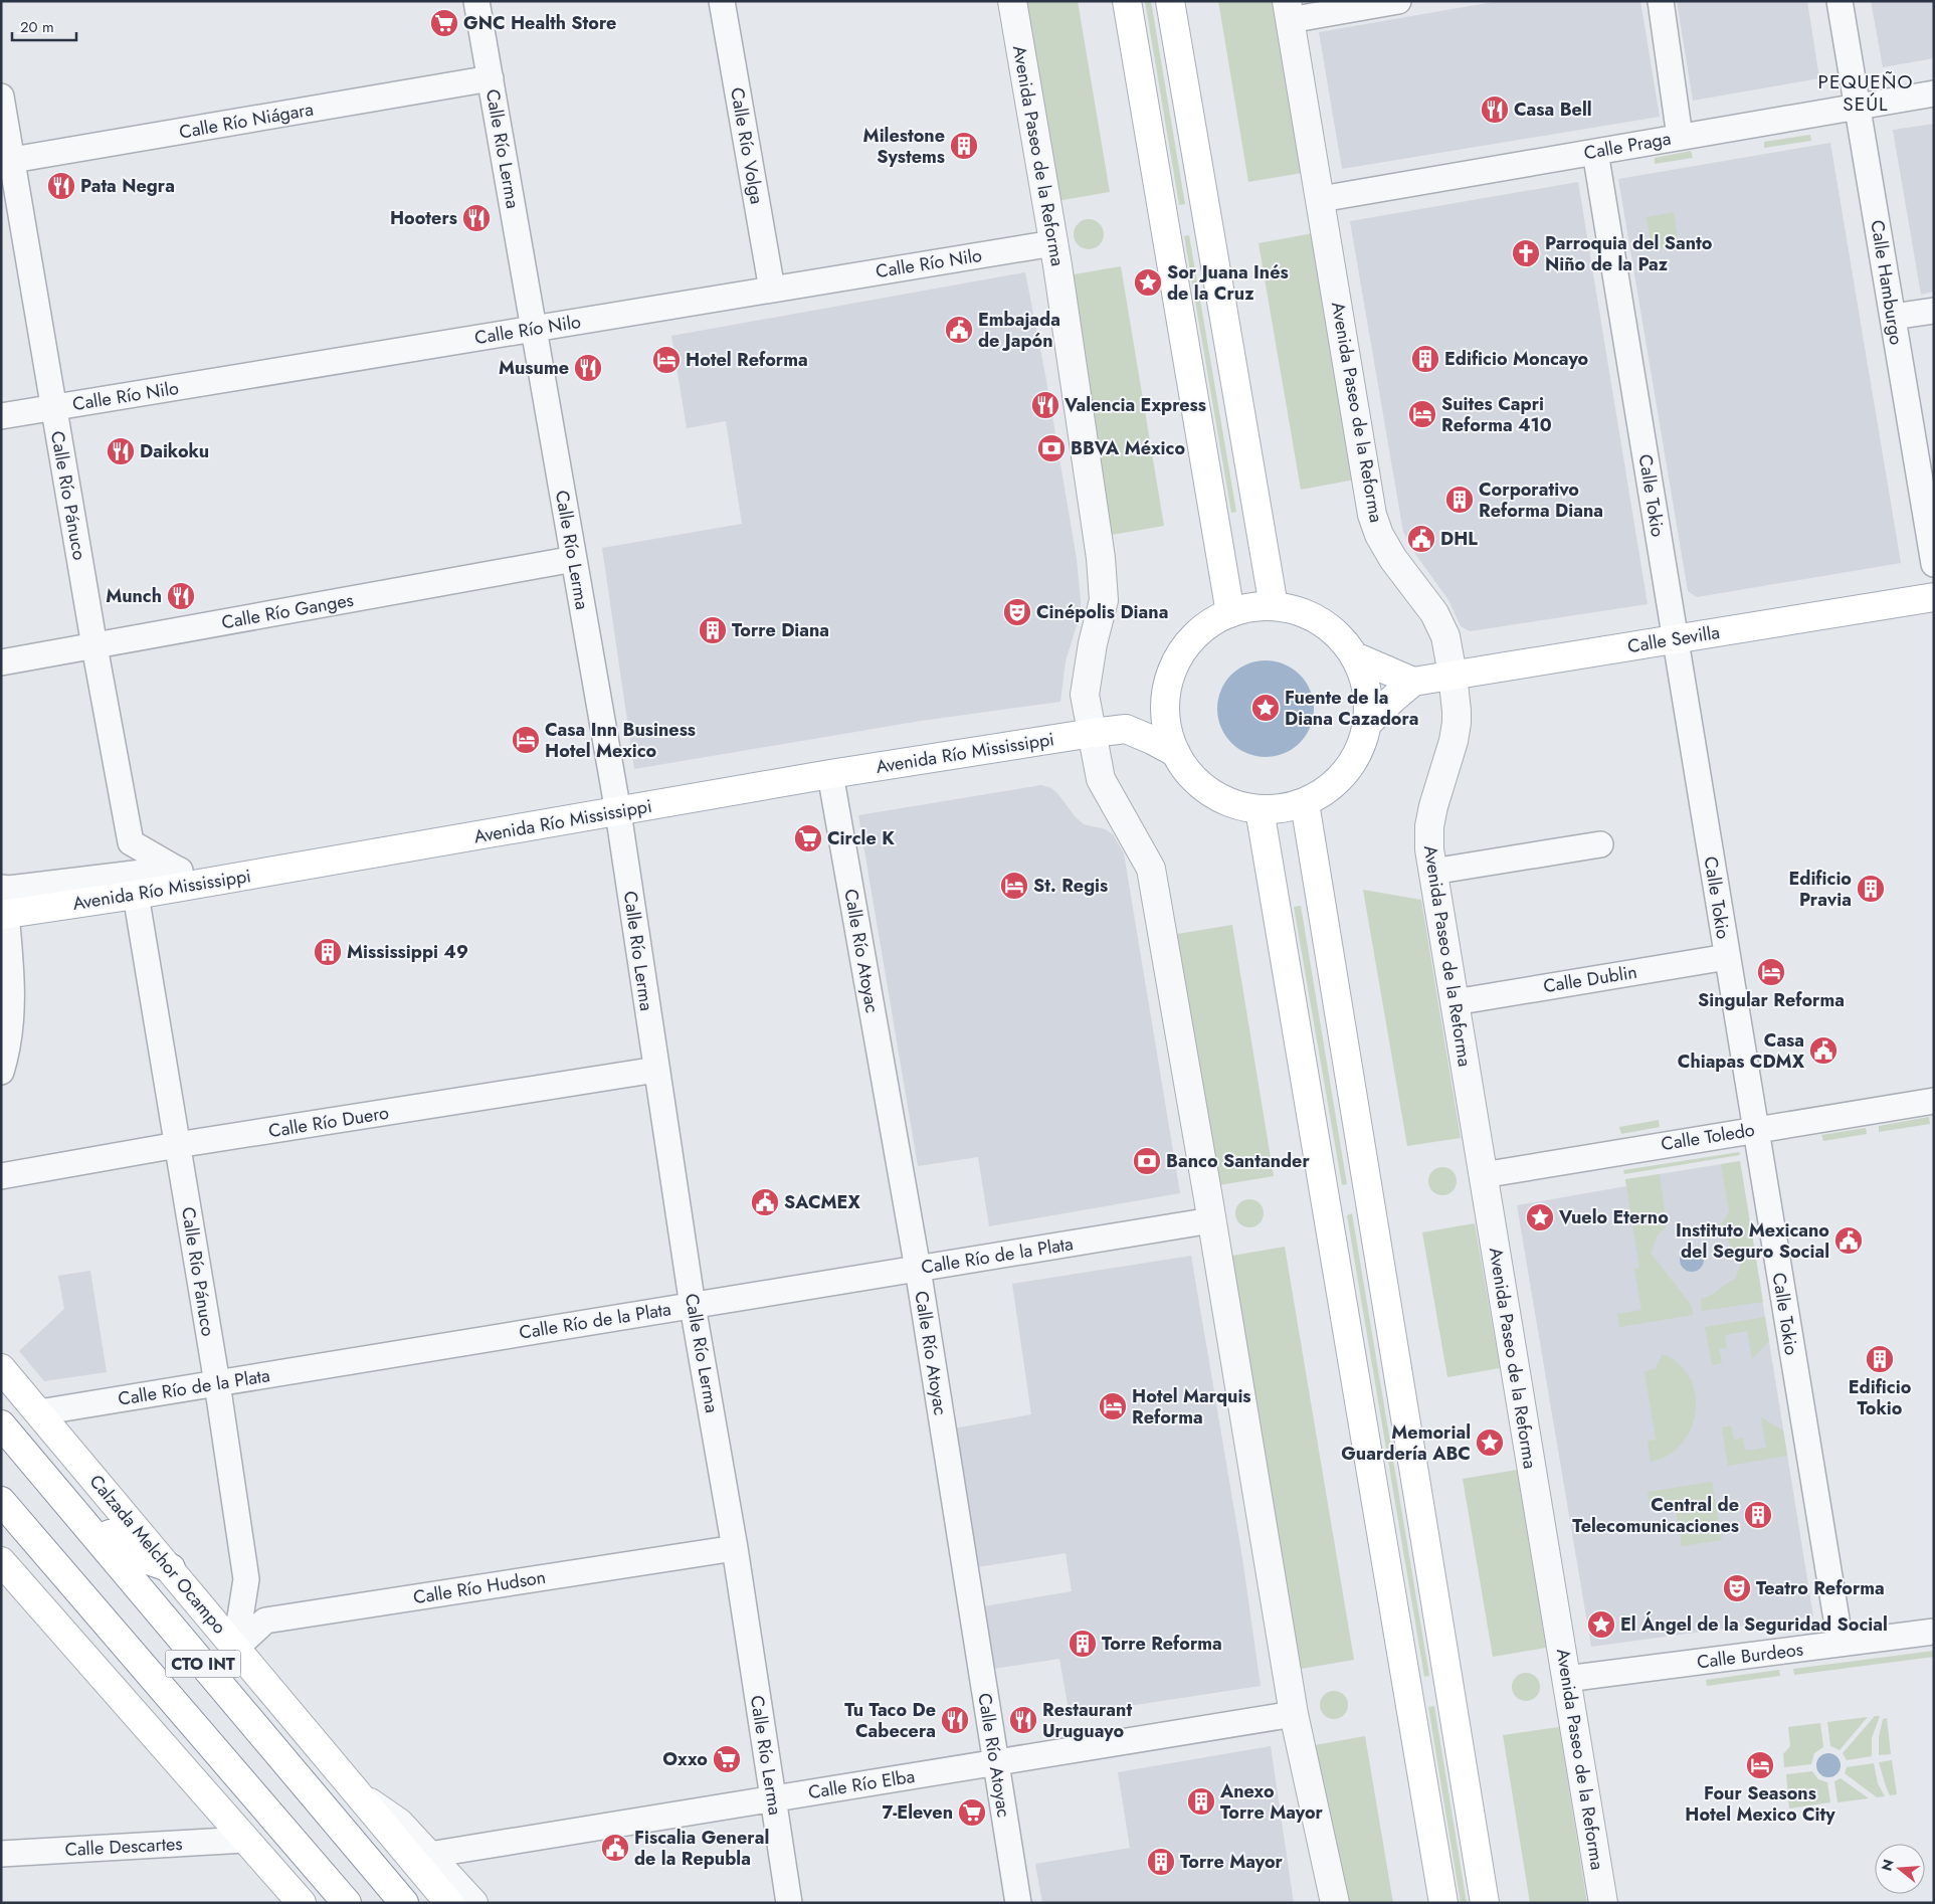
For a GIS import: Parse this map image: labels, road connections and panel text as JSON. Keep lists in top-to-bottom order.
{
  "streets": {
    "main road": [
      "Calle Sevilla",
      "Avenida Río Mississippi",
      "Calzada Melchor Ocampo",
      "CTO INT"
    ],
    "street": [
      "Calle Río Niágara",
      "Calle Río Volga",
      "Calle Praga",
      "Calle Río Lerma",
      "Avenida Paseo de la Reforma",
      "Calle Río Nilo",
      "Calle Hamburgo",
      "Calle Río Pánuco",
      "Calle Tokio",
      "Calle Río Ganges",
      "Calle Río Atoyac",
      "Calle Dublin",
      "Calle Río Duero",
      "Calle Toledo",
      "Calle Río de la Plata",
      "Calle Río Hudson",
      "Calle Burdeos",
      "Calle Río Elba",
      "Calle Descartes"
    ]
  },
  "crossings": [
    ["Calle Río Niágara", "Calle Río Lerma"],
    ["Calle Río Niágara", "Calle Río Pánuco"],
    ["Calle Río Volga", "Calle Río Nilo"],
    ["Calle Praga", "Avenida Paseo de la Reforma"],
    ["Calle Praga", "Calle Hamburgo"],
    ["Calle Praga", "Calle Tokio"],
    ["Calle Río Lerma", "Calle Río Nilo"],
    ["Calle Río Lerma", "Calle Río Ganges"],
    ["Calle Río Lerma", "Avenida Río Mississippi"],
    ["Calle Río Lerma", "Calle Río Duero"],
    ["Calle Río Lerma", "Calle Río de la Plata"],
    ["Calle Río Lerma", "Calle Río Hudson"],
    ["Calle Río Lerma", "Calle Río Elba"],
    ["Avenida Paseo de la Reforma", "Calle Río Nilo"],
    ["Avenida Paseo de la Reforma", "Calle Sevilla"],
    ["Avenida Paseo de la Reforma", "Avenida Río Mississippi"],
    ["Avenida Paseo de la Reforma", "Calle Dublin"],
    ["Avenida Paseo de la Reforma", "Calle Toledo"],
    ["Avenida Paseo de la Reforma", "Calle Río de la Plata"],
    ["Avenida Paseo de la Reforma", "Calle Burdeos"],
    ["Avenida Paseo de la Reforma", "Calle Río Elba"],
    ["Calle Río Nilo", "Calle Río Pánuco"],
    ["Calle Río Pánuco", "Calle Río Ganges"],
    ["Calle Río Pánuco", "Avenida Río Mississippi"],
    ["Calle Río Pánuco", "Calle Río Duero"],
    ["Calle Río Pánuco", "Calle Río de la Plata"],
    ["Calle Río Pánuco", "Calzada Melchor Ocampo"],
    ["Calle Río Pánuco", "Calle Río Hudson"],
    ["Calle Tokio", "Calle Sevilla"],
    ["Calle Tokio", "Calle Dublin"],
    ["Calle Tokio", "Calle Toledo"],
    ["Calle Tokio", "Calle Burdeos"],
    ["Avenida Río Mississippi", "Calle Río Atoyac"],
    ["Calle Río Atoyac", "Calle Río de la Plata"],
    ["Calle Río Atoyac", "Calle Río Elba"],
    ["Calle Río de la Plata", "Calzada Melchor Ocampo"],
    ["Calzada Melchor Ocampo", "Calle Río Hudson"]
  ],
  "districts": ["PEQUEÑO SEÚL"],
  "places": {
    "supermarket": [
      "GNC Health Store",
      "Circle K",
      "Oxxo",
      "7-Eleven"
    ],
    "restaurant": [
      "Casa Bell",
      "Pata Negra",
      "Hooters",
      "Musume",
      "Valencia Express",
      "Daikoku",
      "Munch",
      "Tu Taco De Cabecera",
      "Restaurant Uruguayo"
    ],
    "building": [
      "Milestone Systems",
      "Edificio Moncayo",
      "Corporativo Reforma Diana",
      "Torre Diana",
      "Edificio Pravia",
      "Mississippi 49",
      "Edificio Tokio",
      "Central de Telecomunicaciones",
      "Torre Reforma",
      "Anexo Torre Mayor",
      "Torre Mayor"
    ],
    "church": ["Parroquia del Santo Niño de la Paz"],
    "place": [
      "Sor Juana Inés de la Cruz",
      "Fuente de la Diana Cazadora",
      "Vuelo Eterno",
      "Memorial Guardería ABC",
      "El Ángel de la Seguridad Social"
    ],
    "public building": [
      "Embajada de Japón",
      "DHL",
      "Casa Chiapas CDMX",
      "SACMEX",
      "Instituto Mexicano del Seguro Social",
      "Fiscalia General de la Republa"
    ],
    "hotel": [
      "Hotel Reforma",
      "Suites Capri Reforma 410",
      "Casa Inn Business Hotel Mexico",
      "St. Regis",
      "Singular Reforma",
      "Hotel Marquis Reforma",
      "Four Seasons Hotel Mexico City"
    ],
    "bank": ["BBVA México", "Banco Santander"],
    "theatre": ["Cinépolis Diana", "Teatro Reforma"]
  },
  "scale_bar": "20 m",
  "north": "left"
}
